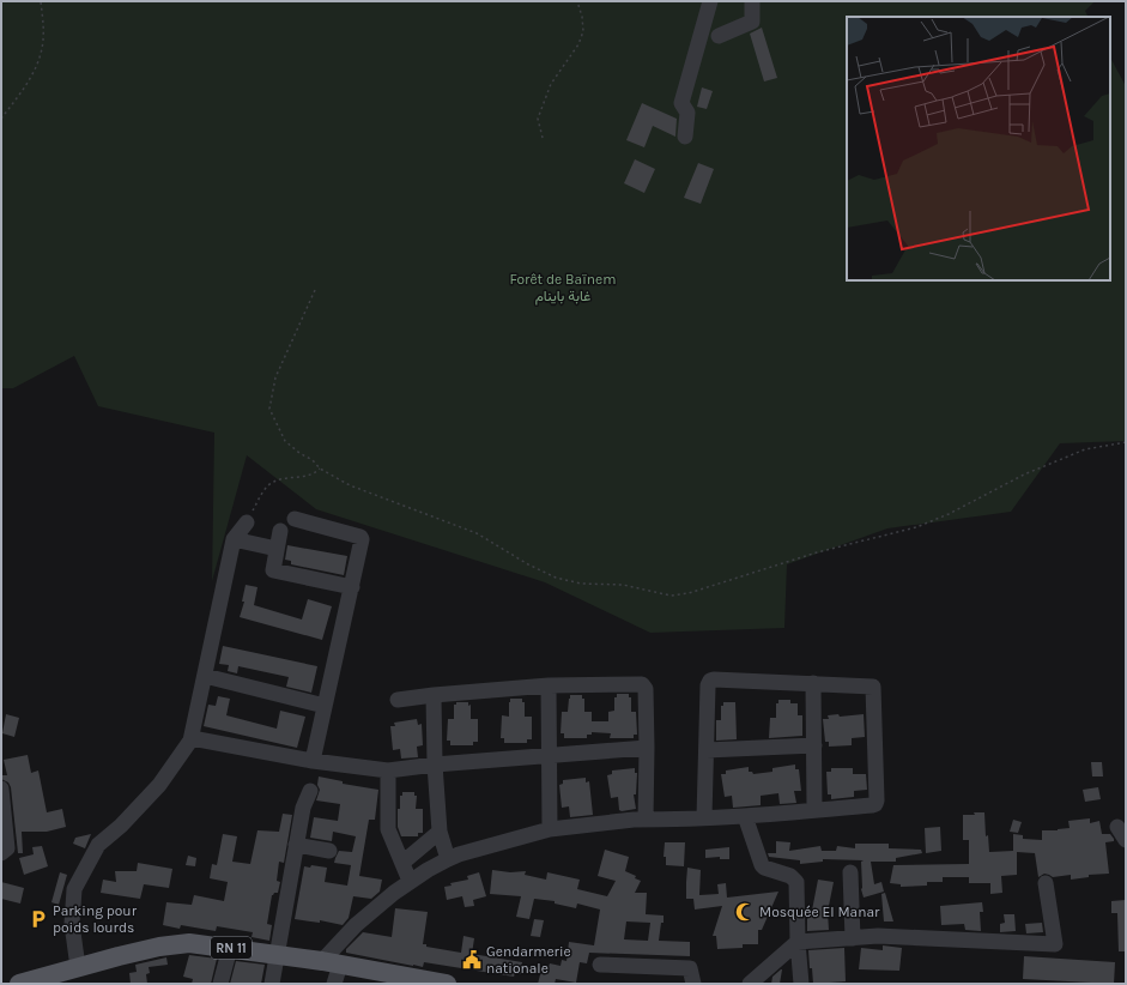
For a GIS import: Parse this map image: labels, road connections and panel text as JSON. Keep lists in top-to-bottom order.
{
  "streets": {
    "main road": ["RN 11"]
  },
  "parks": ["Forêt de Baïnem غابة باينام"],
  "places": {
    "mosque": ["Mosquée El Manar"],
    "parking": ["Parking pour poids lourds"],
    "public building": ["Gendarmerie nationale"]
  }
}
